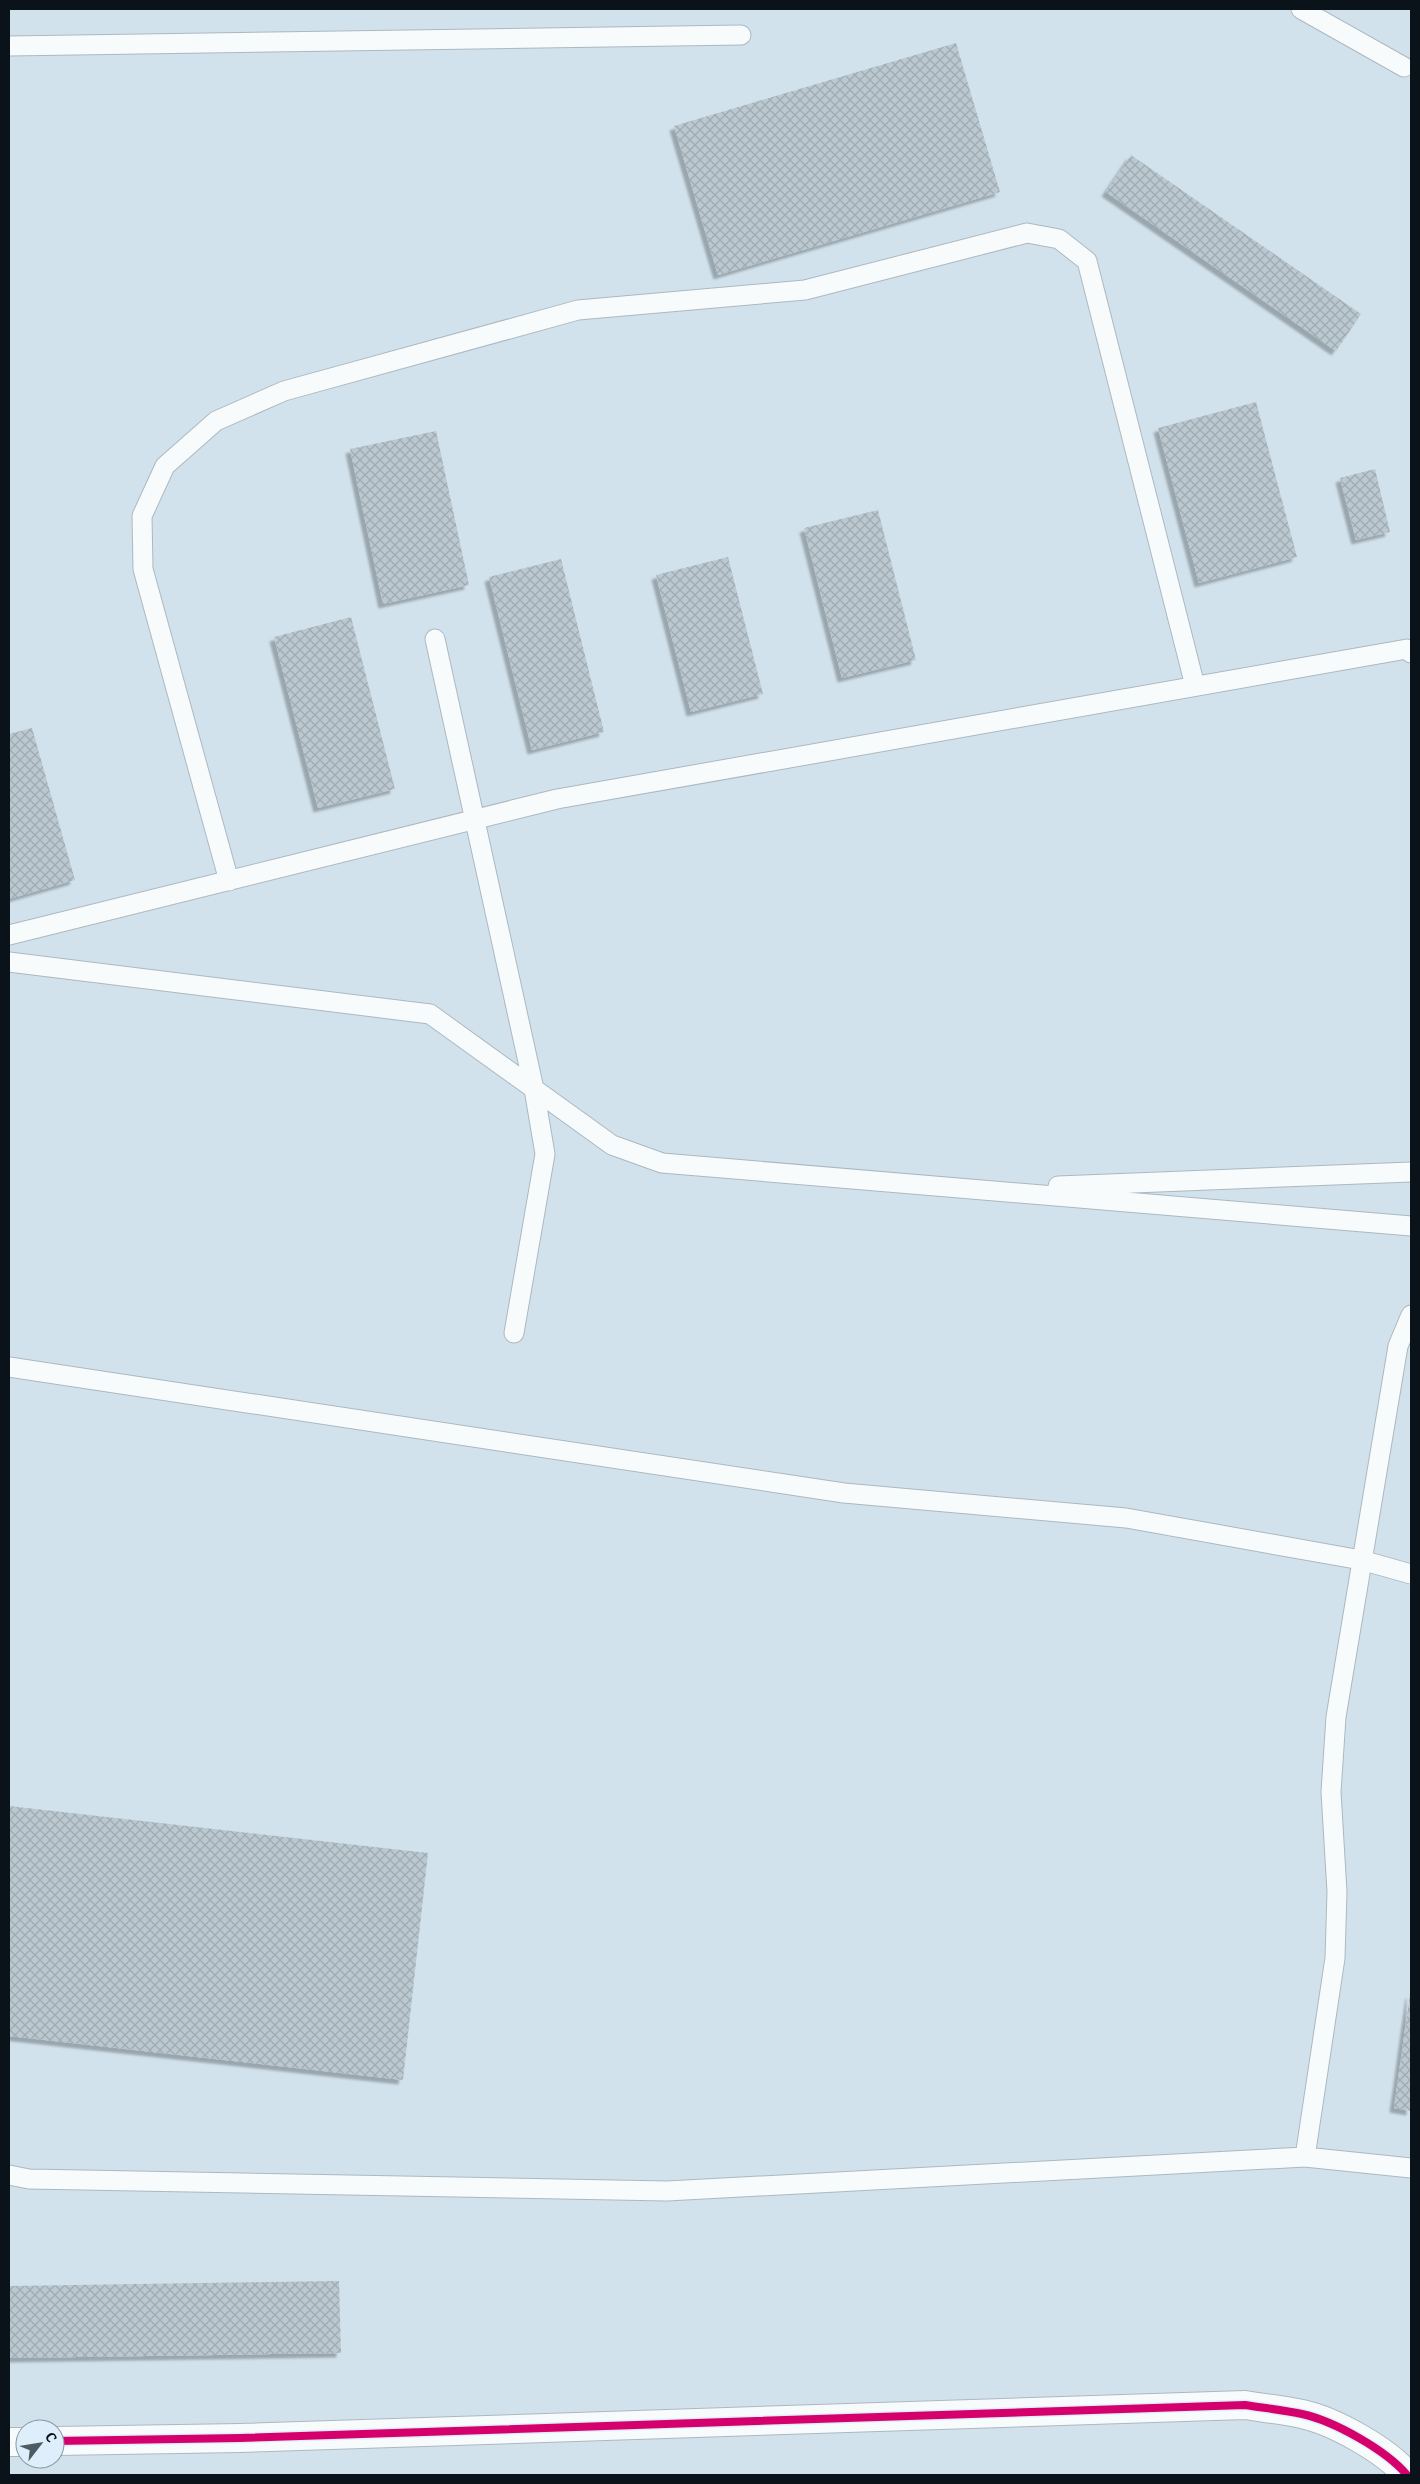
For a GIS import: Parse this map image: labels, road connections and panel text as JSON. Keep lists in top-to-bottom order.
{
  "north": "top right"
}
